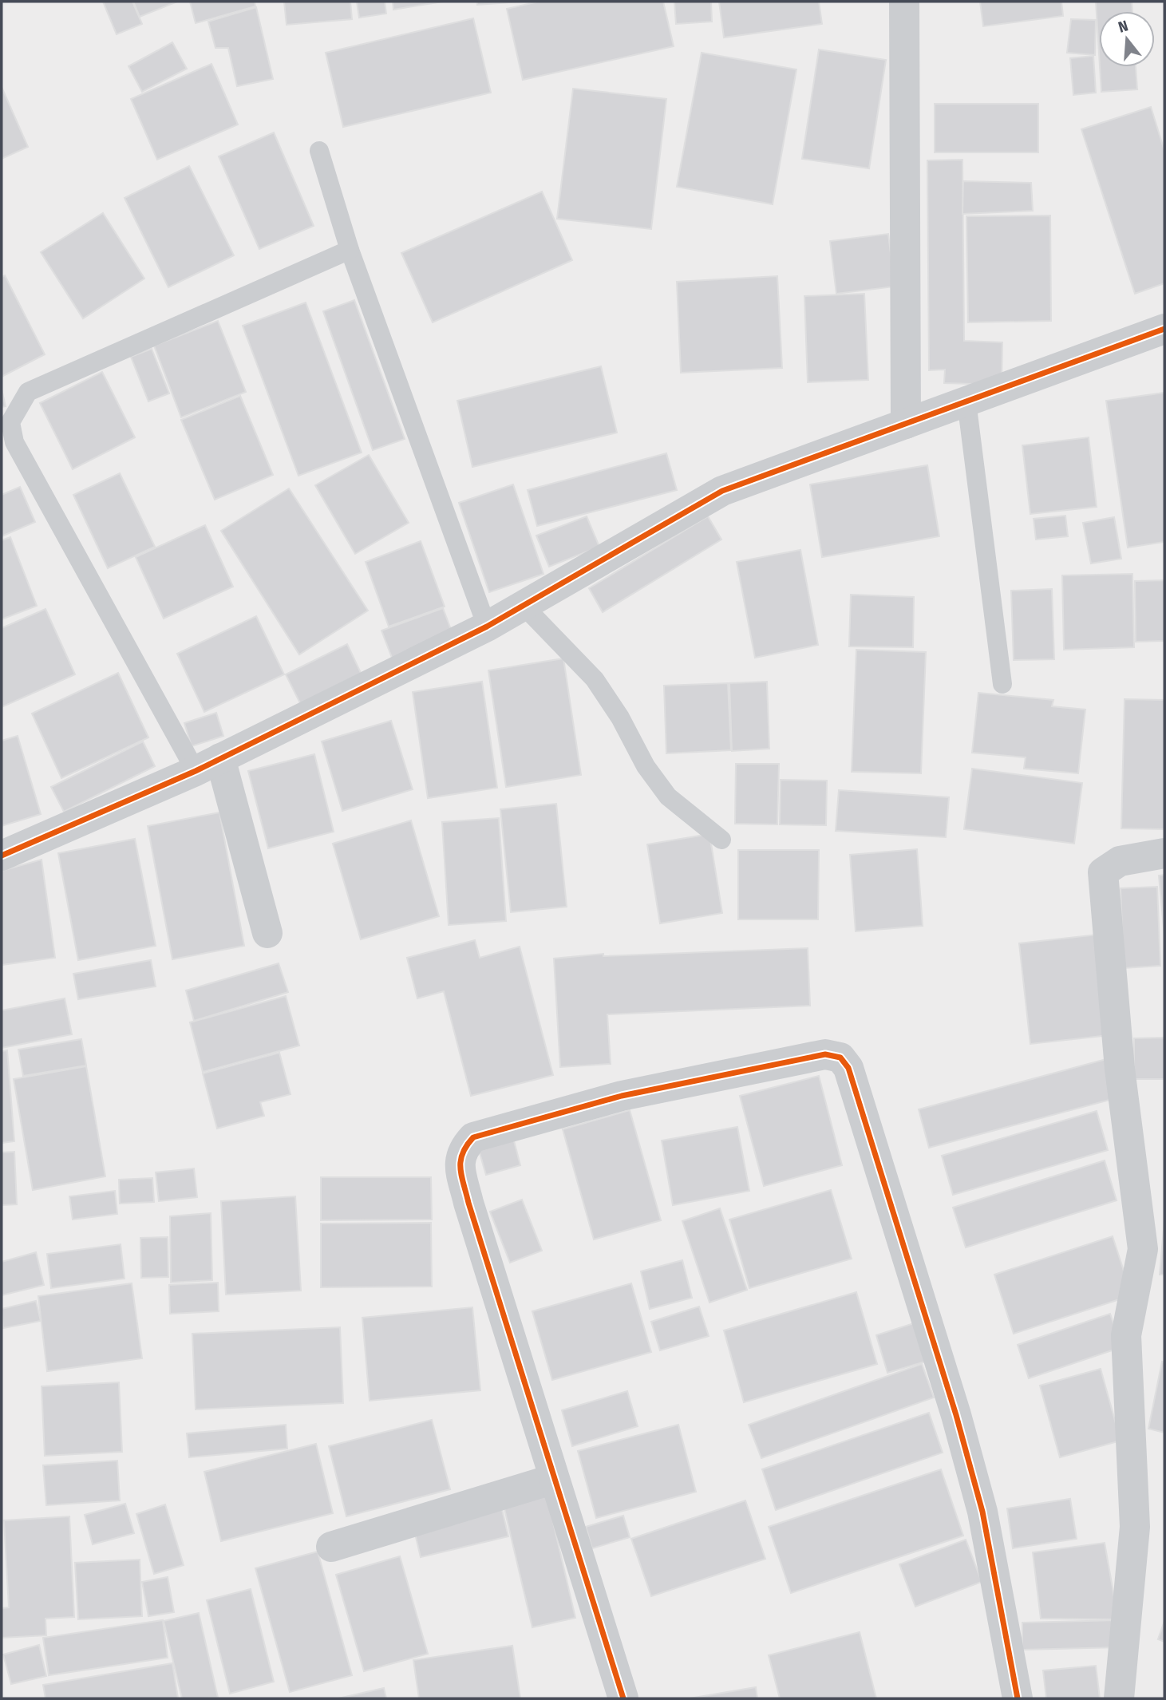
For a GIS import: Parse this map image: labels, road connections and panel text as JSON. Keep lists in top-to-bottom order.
{
  "north": "top"
}
